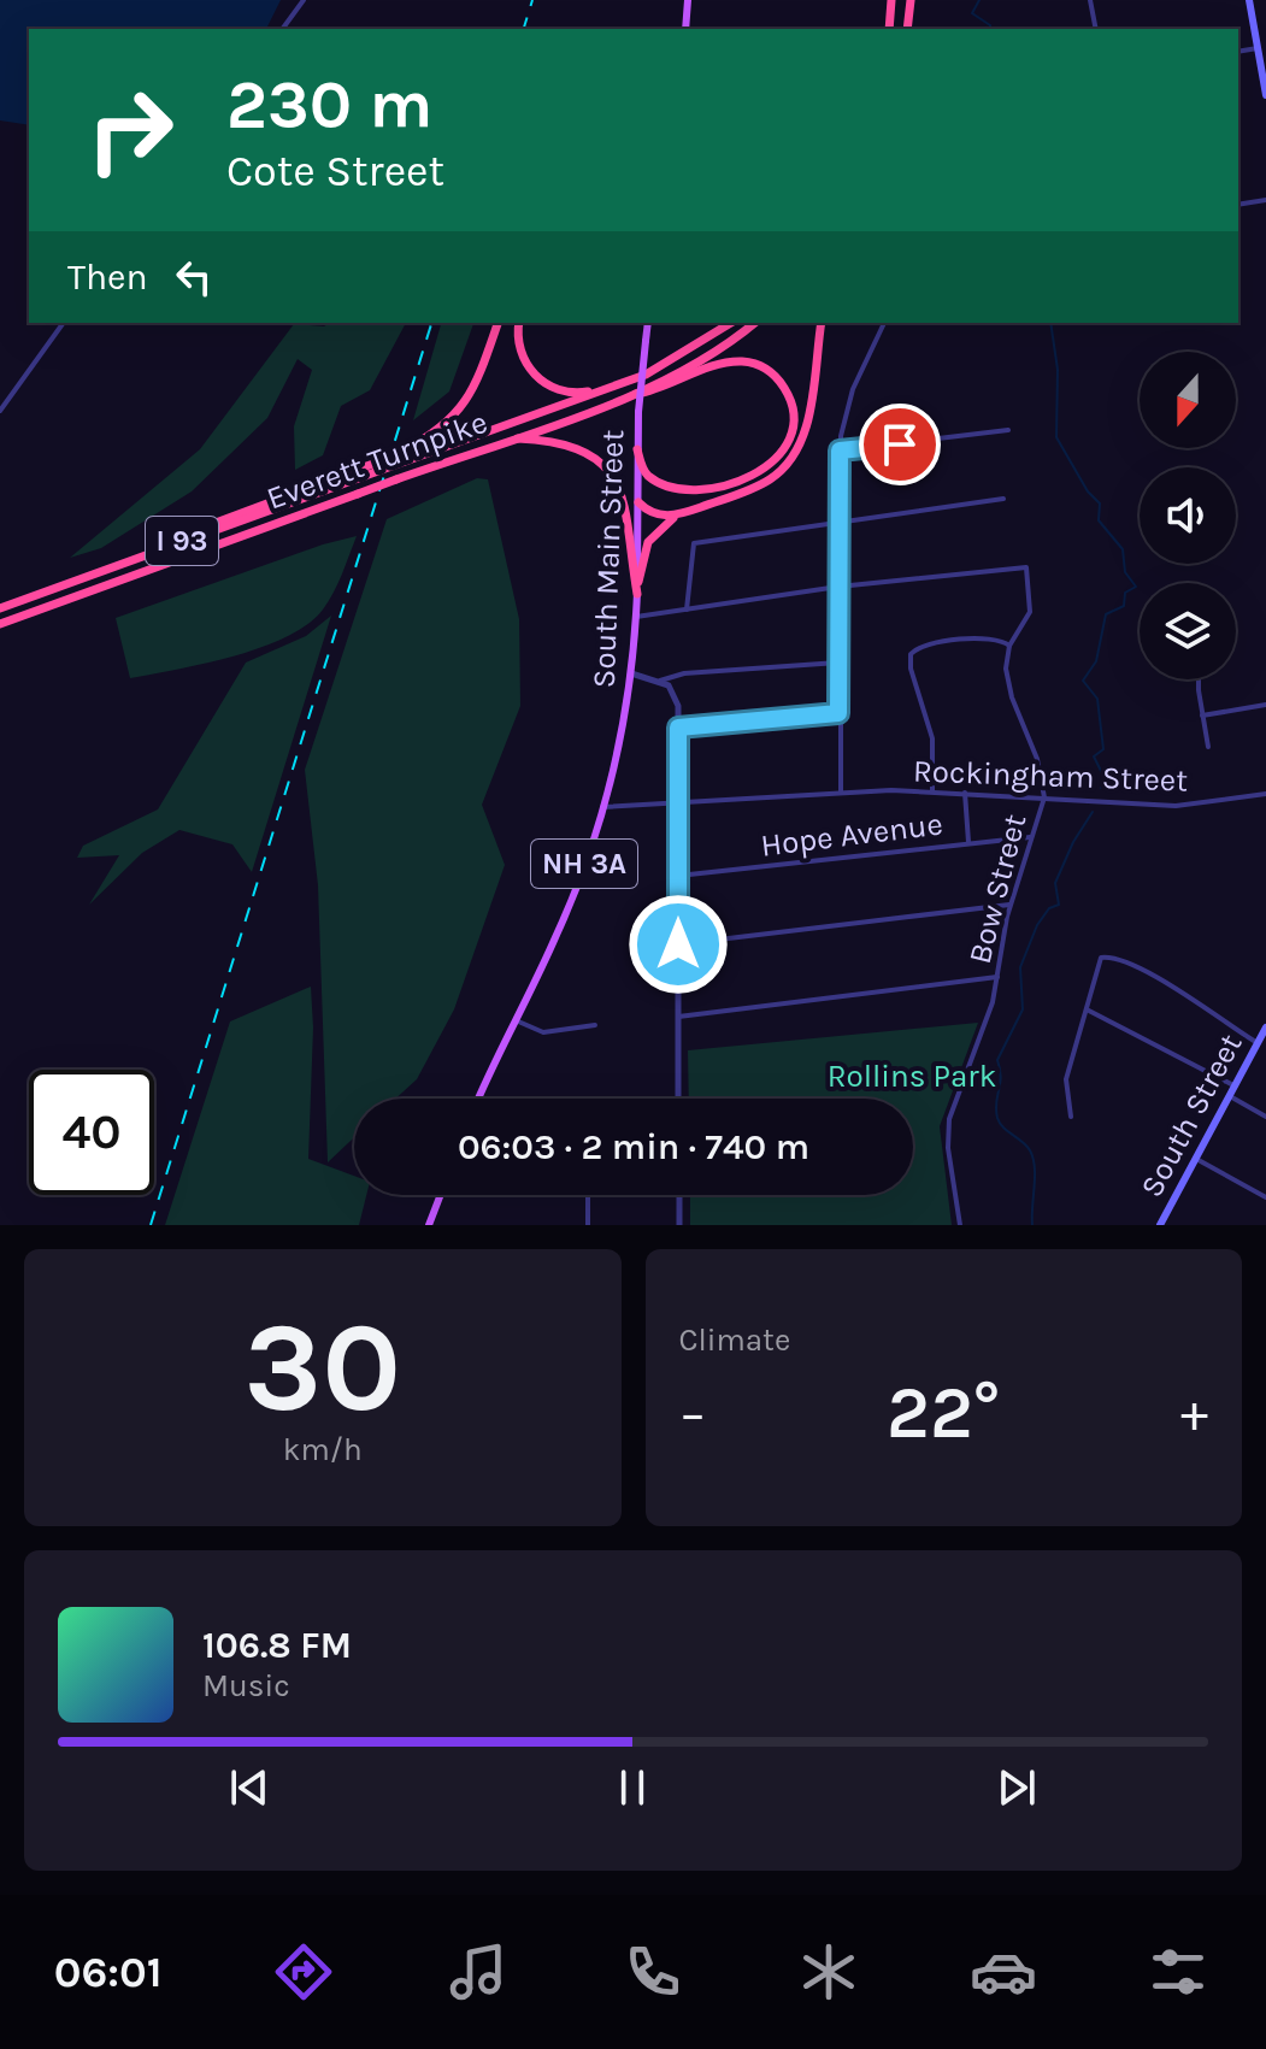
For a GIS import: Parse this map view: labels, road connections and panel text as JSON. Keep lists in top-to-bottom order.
{
  "streets": {
    "highway": ["Everett Turnpike", "I 93"],
    "main road": ["South Main Street", "NH 3A", "South Street"],
    "street": ["Rockingham Street", "Hope Avenue", "Bow Street"]
  },
  "crossings": [
    ["South Main Street", "Rockingham Street"],
    ["Rockingham Street", "Bow Street"],
    ["Hope Avenue", "Bow Street"]
  ],
  "parks": ["Rollins Park"],
  "north": "bottom",
  "page": {
    "turn": ["230 m", "Cote Street"],
    "then": "Then",
    "limit": "40",
    "trip": "06:03 · 2 min · 740 m",
    "tile": [
      ["30", "km/h"],
      "Climate"
    ],
    "heat": ["−", "22°", "+"],
    "song": ["106.8 FM", "Music"],
    "tabs": "06:01"
  }
}
